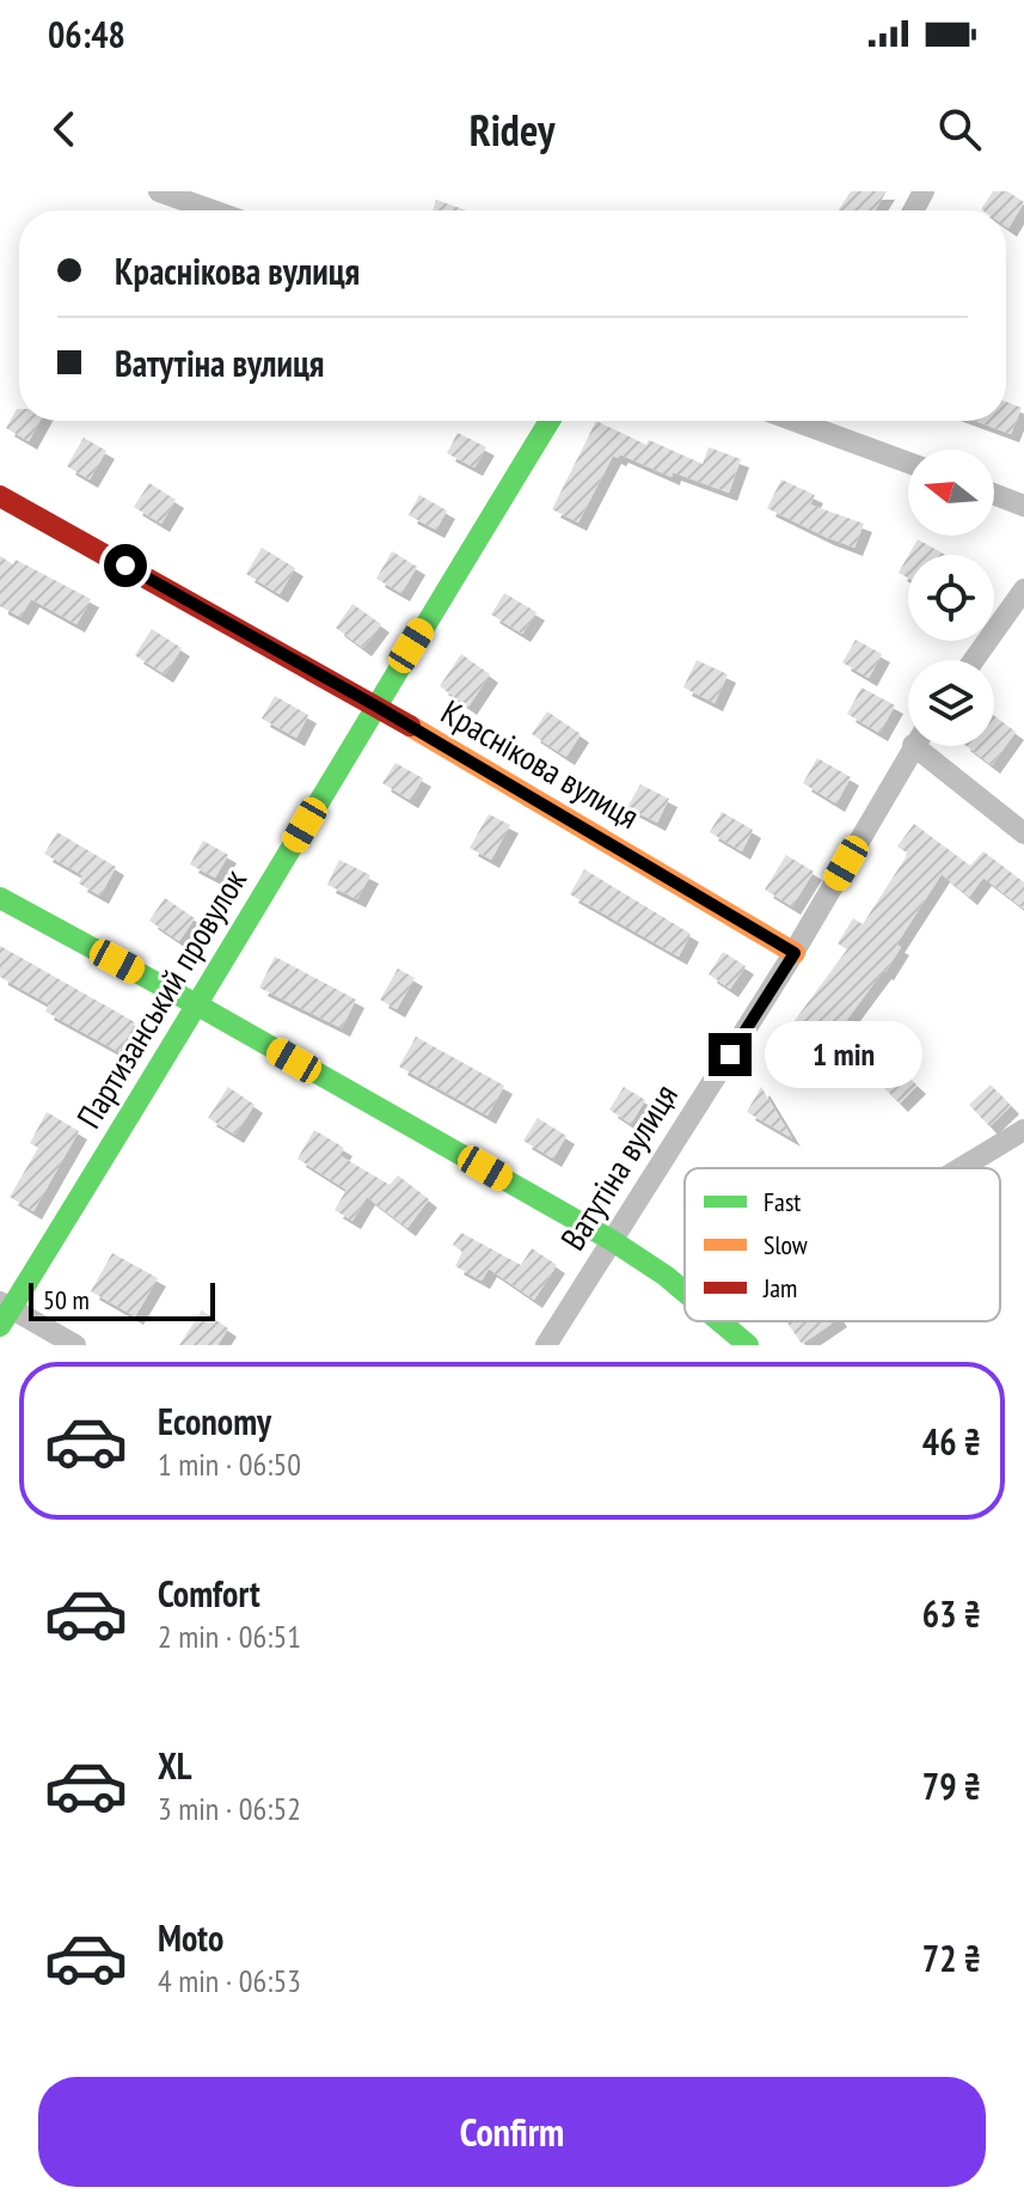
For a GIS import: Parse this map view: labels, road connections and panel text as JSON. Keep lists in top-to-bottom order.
{
  "streets": {
    "street": ["Краснікова вулиця", "Партизанський провулок", "Ватутіна вулиця"]
  },
  "crossings": [
    ["Краснікова вулиця", "Партизанський провулок"],
    ["Краснікова вулиця", "Ватутіна вулиця"]
  ],
  "legend": ["Fast", "Slow", "Jam"],
  "scale_bar": "50 m",
  "north": "left",
  "page": {
    "status": "06:48",
    "header": "Ridey",
    "banner": ["Краснікова вулиця", "Ватутіна вулиця"],
    "bubble": "1 min",
    "scale": "50 m",
    "list": [
      {
        "name": "Economy",
        "note": "1 min · 06:50",
        "value": "46 ₴"
      },
      {
        "name": "Comfort",
        "note": "2 min · 06:51",
        "value": "63 ₴"
      },
      {
        "name": "XL",
        "note": "3 min · 06:52",
        "value": "79 ₴"
      },
      {
        "name": "Moto",
        "note": "4 min · 06:53",
        "value": "72 ₴"
      }
    ],
    "buttons": "Confirm"
  }
}
